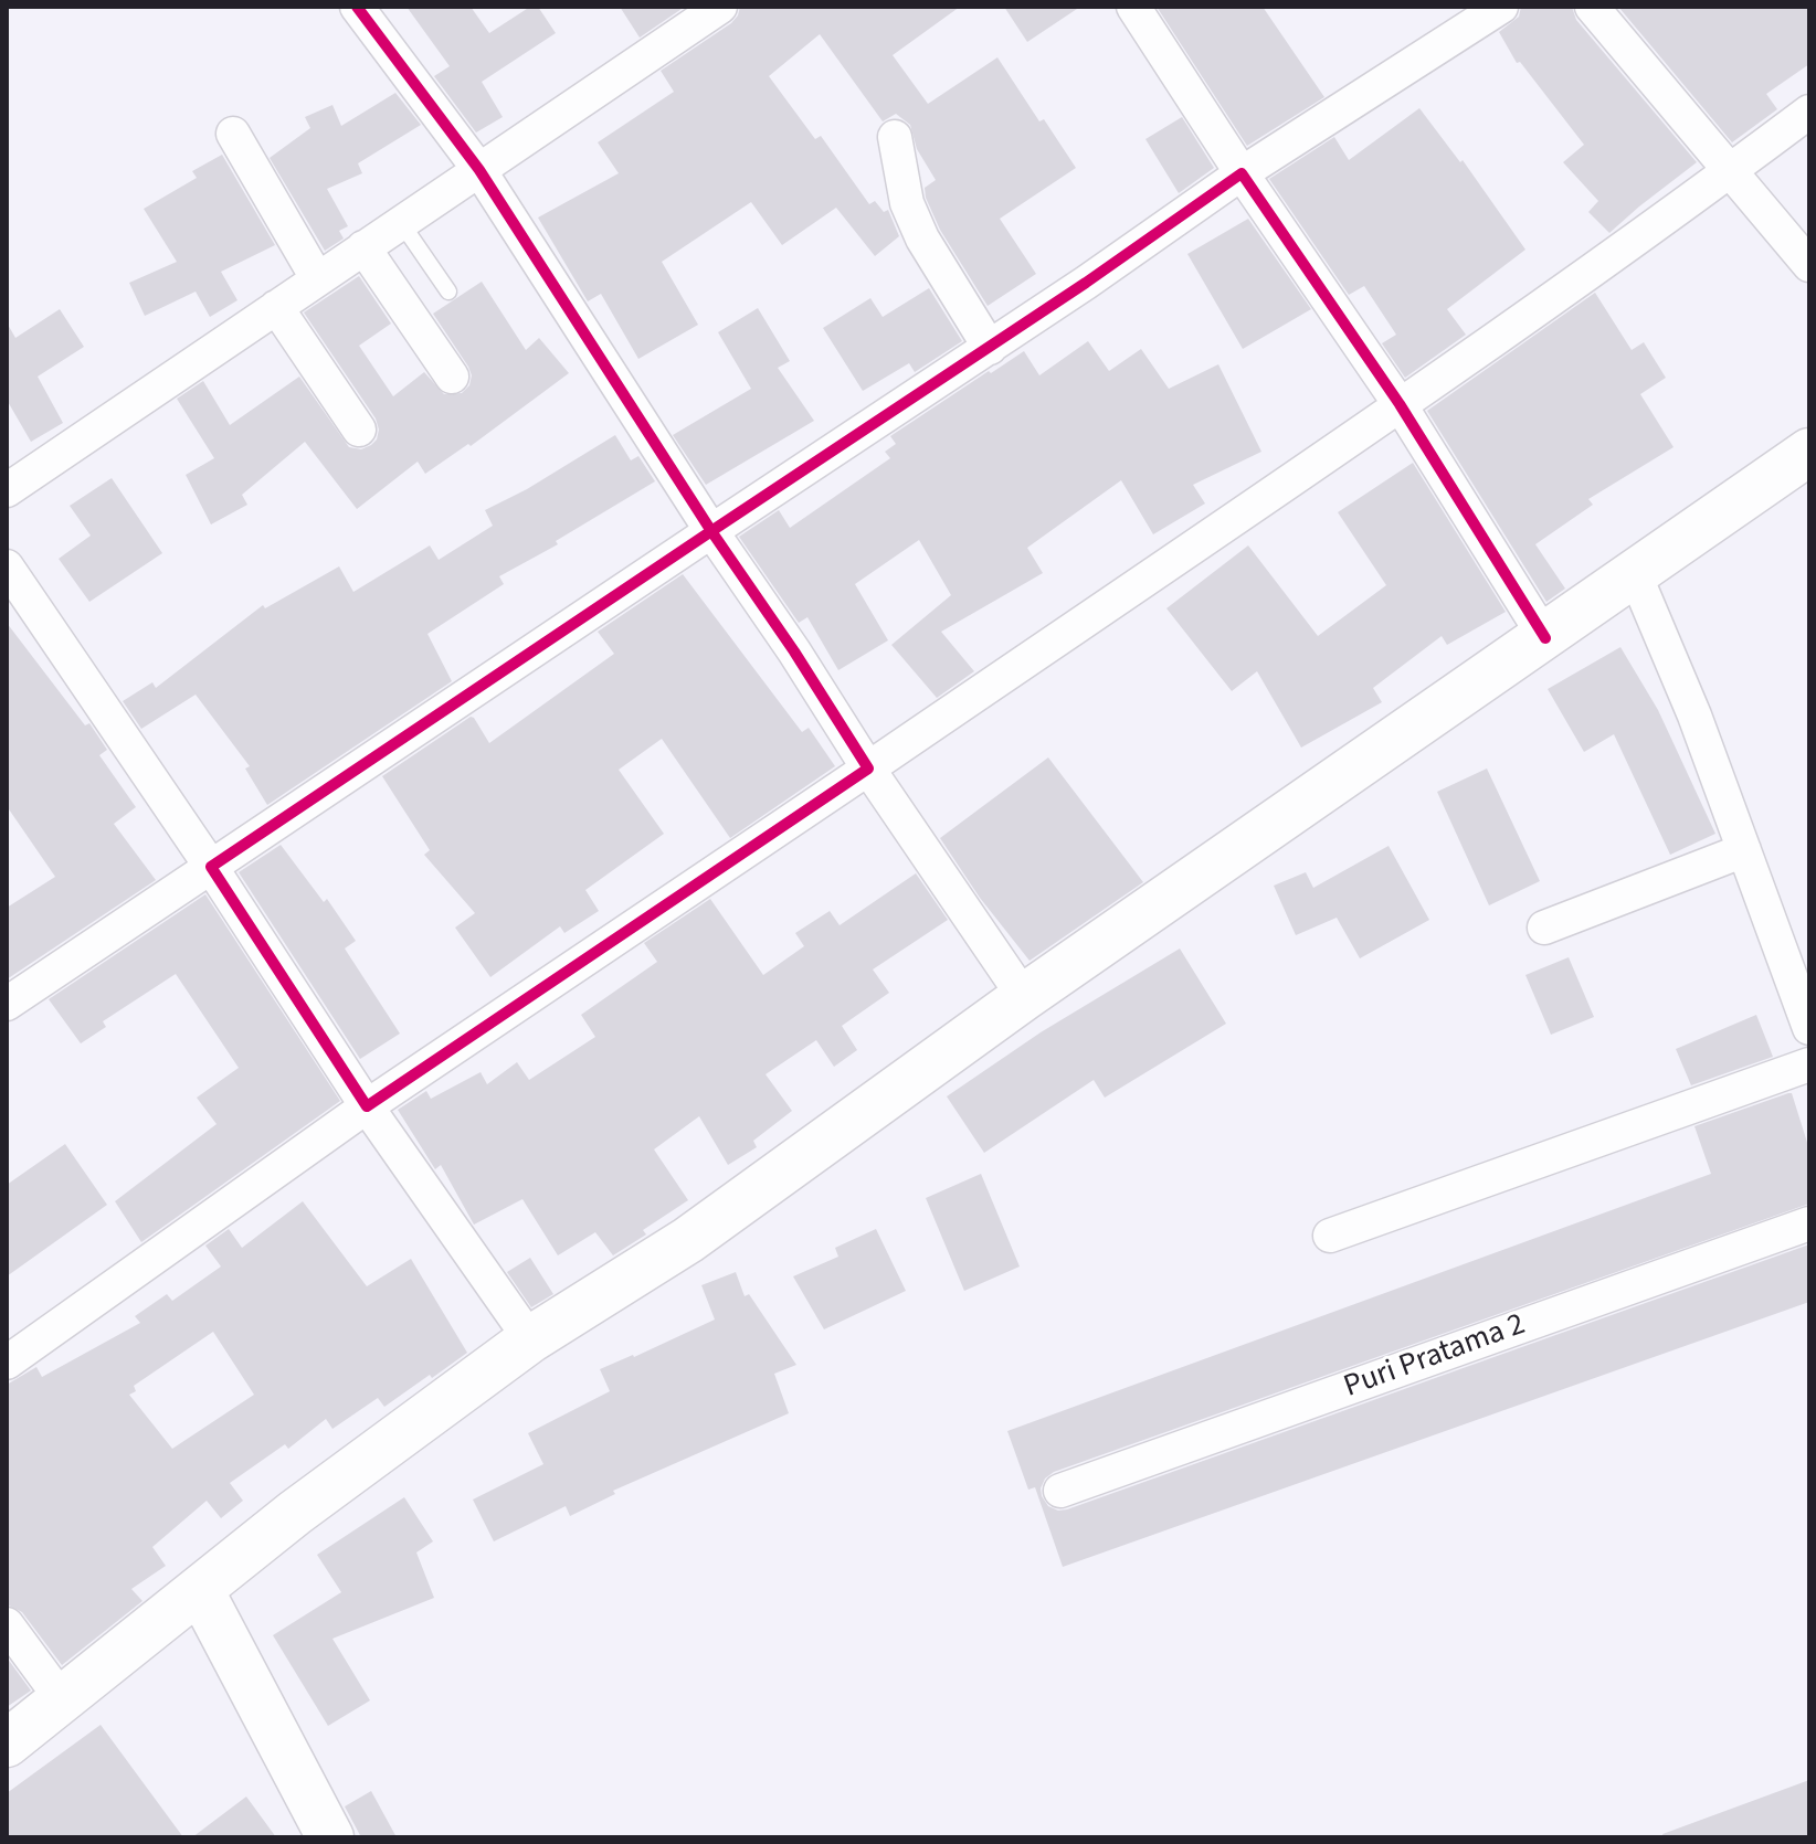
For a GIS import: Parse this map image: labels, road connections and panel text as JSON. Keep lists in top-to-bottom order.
{
  "streets": {
    "street": ["Puri Pratama 2"]
  }
}
